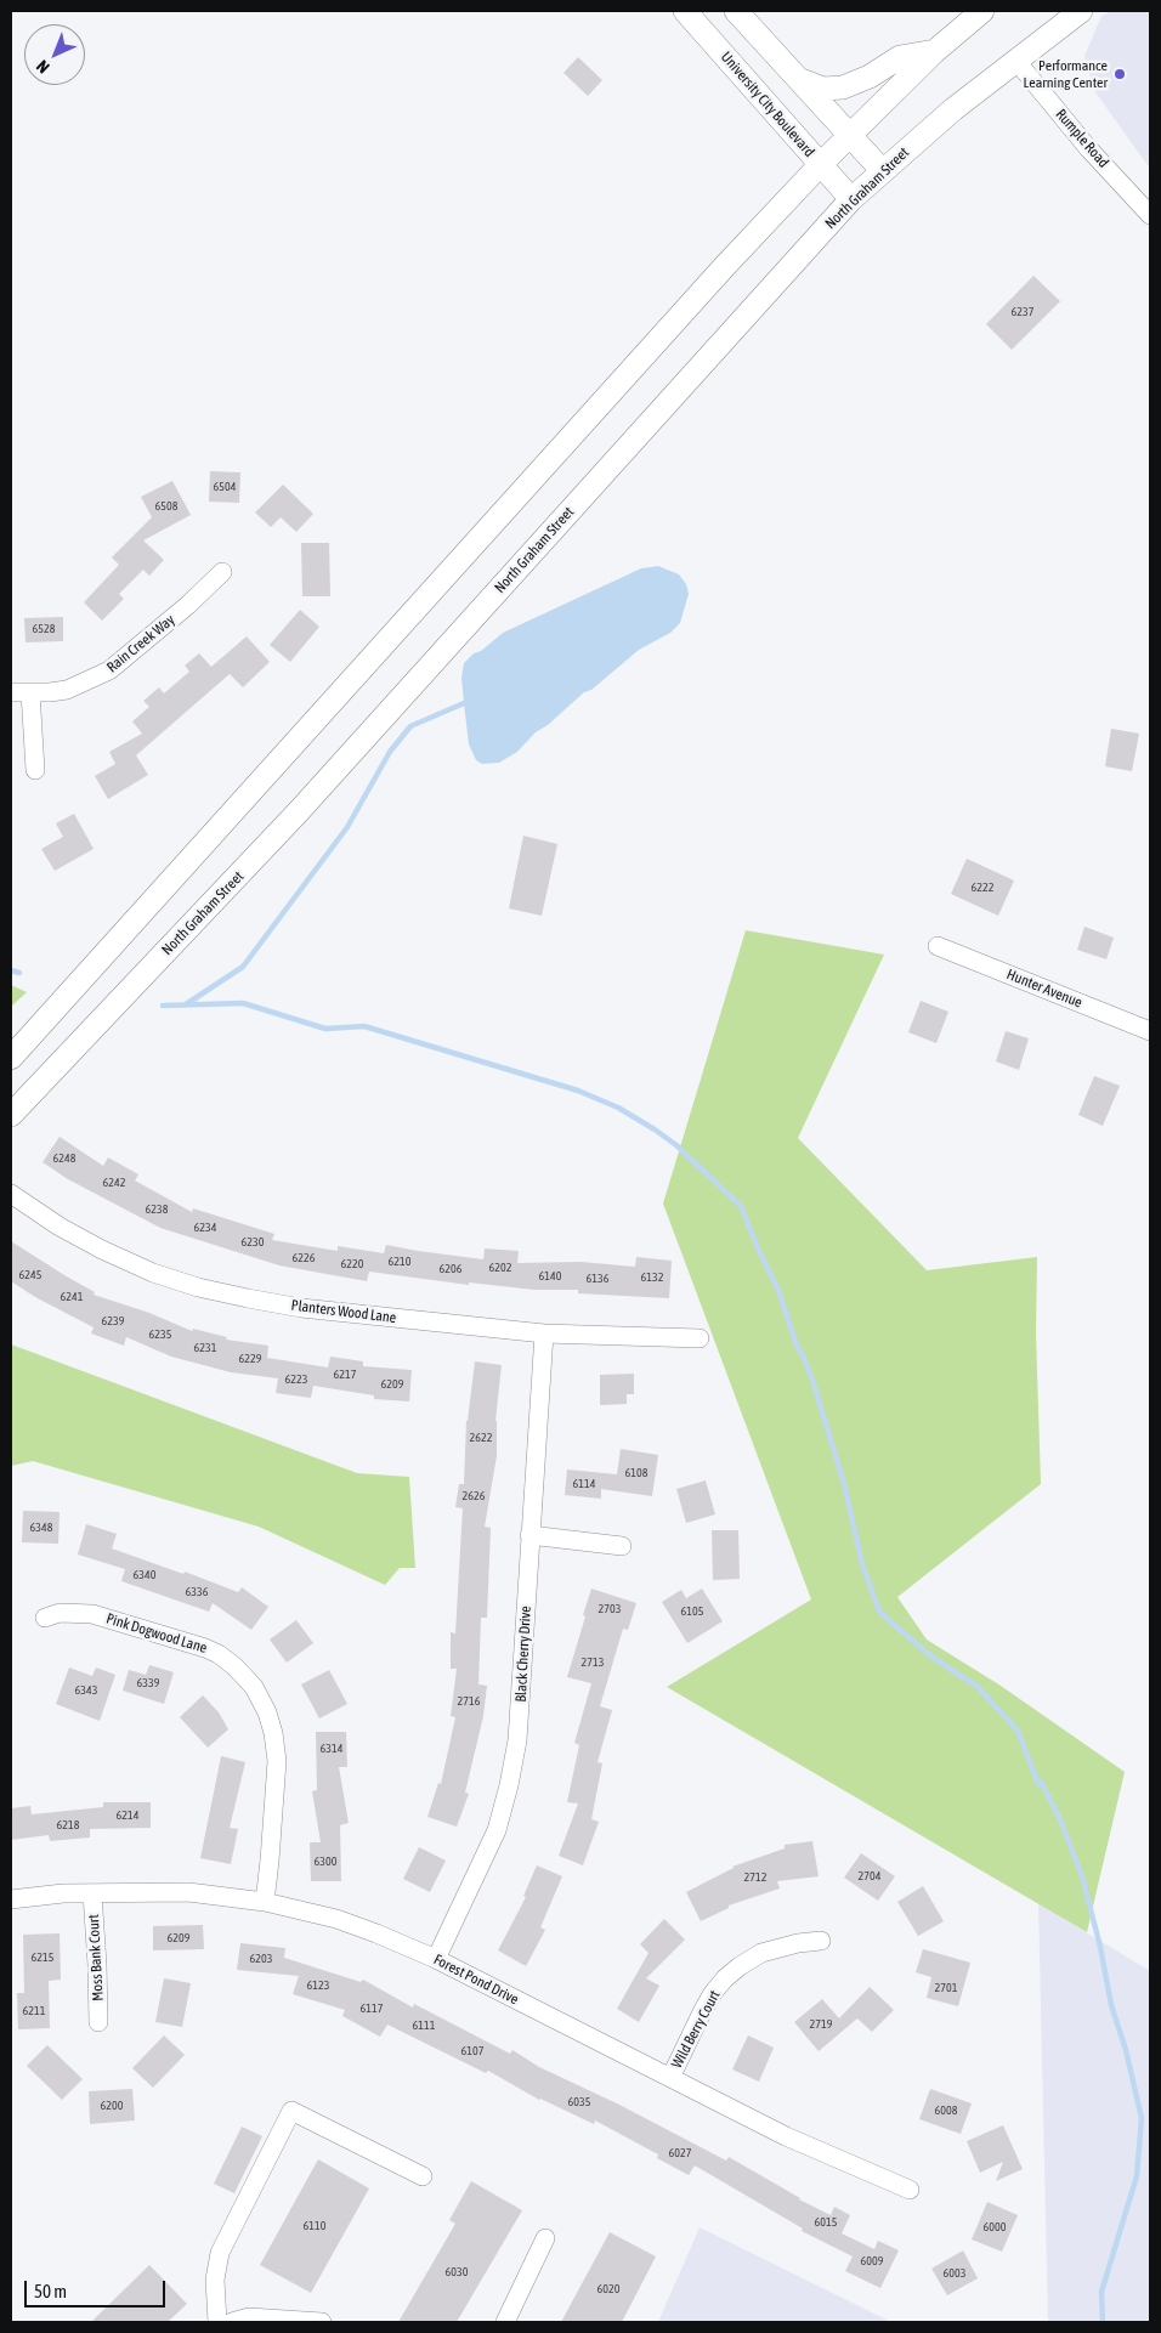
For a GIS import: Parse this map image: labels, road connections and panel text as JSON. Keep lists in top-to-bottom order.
{
  "streets": {
    "main road": ["University City Boulevard", "North Graham Street"],
    "street": [
      "Rumple Road",
      "Rain Creek Way",
      "Hunter Avenue",
      "Planters Wood Lane",
      "Pink Dogwood Lane",
      "Black Cherry Drive",
      "Moss Bank Court",
      "Forest Pond Drive",
      "Wild Berry Court"
    ]
  },
  "crossings": [
    ["University City Boulevard", "North Graham Street"],
    ["Rumple Road", "North Graham Street"],
    ["Planters Wood Lane", "Black Cherry Drive"],
    ["Pink Dogwood Lane", "Forest Pond Drive"],
    ["Black Cherry Drive", "Forest Pond Drive"],
    ["Moss Bank Court", "Forest Pond Drive"],
    ["Forest Pond Drive", "Wild Berry Court"]
  ],
  "places": ["Performance Learning Center"],
  "house_numbers": [
    "6237",
    "6504",
    "6508",
    "6528",
    "6222",
    "6248",
    "6242",
    "6238",
    "6234",
    "6230",
    "6226",
    "6210",
    "6220",
    "6202",
    "6206",
    "6245",
    "6140",
    "6132",
    "6136",
    "6241",
    "6239",
    "6235",
    "6231",
    "6229",
    "6217",
    "6223",
    "6209",
    "2622",
    "6108",
    "6114",
    "2626",
    "6348",
    "6340",
    "6336",
    "2703",
    "6105",
    "2713",
    "6339",
    "6343",
    "2716",
    "6314",
    "6214",
    "6218",
    "6300",
    "2704",
    "2712",
    "6209",
    "6215",
    "6203",
    "6123",
    "2701",
    "6117",
    "6211",
    "2719",
    "6111",
    "6107",
    "6035",
    "6200",
    "6008",
    "6027",
    "6015",
    "6110",
    "6000",
    "6009",
    "6030",
    "6003",
    "6020"
  ],
  "scale_bar": "50 m",
  "north": "bottom left"
}
